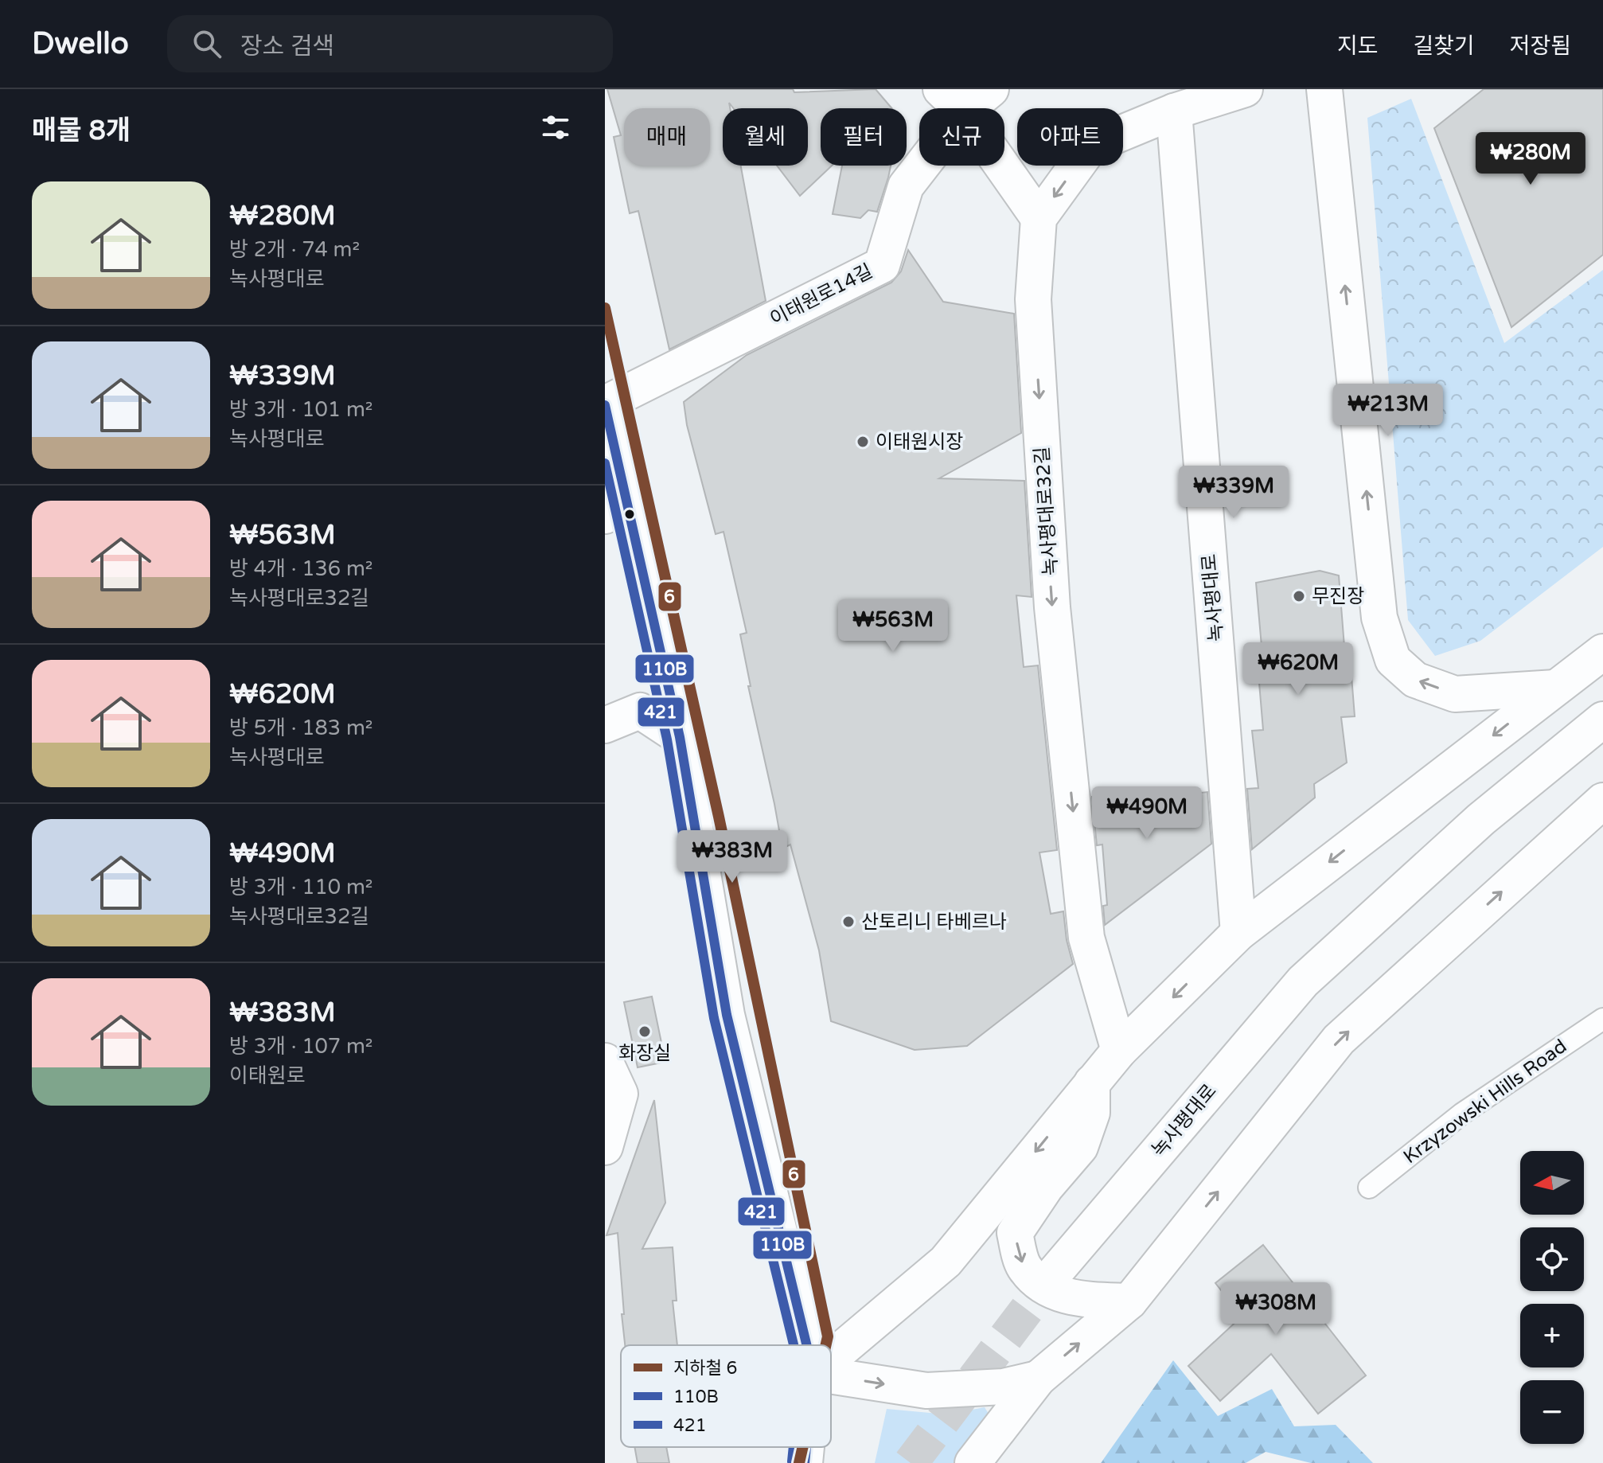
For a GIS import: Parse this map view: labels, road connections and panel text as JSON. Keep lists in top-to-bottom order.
{
  "streets": {
    "main road": ["이태원로14길", "녹사평대로32길", "녹사평대로"],
    "lane": ["Krzyzowski Hills Road"]
  },
  "one_way": ["녹사평대로32길"],
  "places": [
    "이태원시장",
    "무진장",
    "산토리니 타베르나",
    "화장실"
  ],
  "lines": ["metro line 6", "transit line 110B", "transit line 421"],
  "legend": ["지하철 6", "110B", "421"],
  "north": "left",
  "page": {
    "header": "Dwello",
    "search": "장소 검색",
    "nav": ["지도", "길찾기", "저장됨"],
    "heading": "매물 8개",
    "chip": [
      "매매",
      "월세",
      "필터",
      "신규",
      "아파트"
    ],
    "price": [
      "₩280M",
      "₩213M",
      "₩339M",
      "₩563M",
      "₩620M",
      "₩490M",
      "₩383M",
      "₩308M"
    ],
    "list": [
      {
        "name": "₩280M",
        "note": "방 2개 · 74 m² · 녹사평대로"
      },
      {
        "name": "₩339M",
        "note": "방 3개 · 101 m² · 녹사평대로"
      },
      {
        "name": "₩563M",
        "note": "방 4개 · 136 m² · 녹사평대로32길"
      },
      {
        "name": "₩620M",
        "note": "방 5개 · 183 m² · 녹사평대로"
      },
      {
        "name": "₩490M",
        "note": "방 3개 · 110 m² · 녹사평대로32길"
      },
      {
        "name": "₩383M",
        "note": "방 3개 · 107 m² · 이태원로"
      }
    ],
    "map_buttons": ["+", "−"]
  }
}
